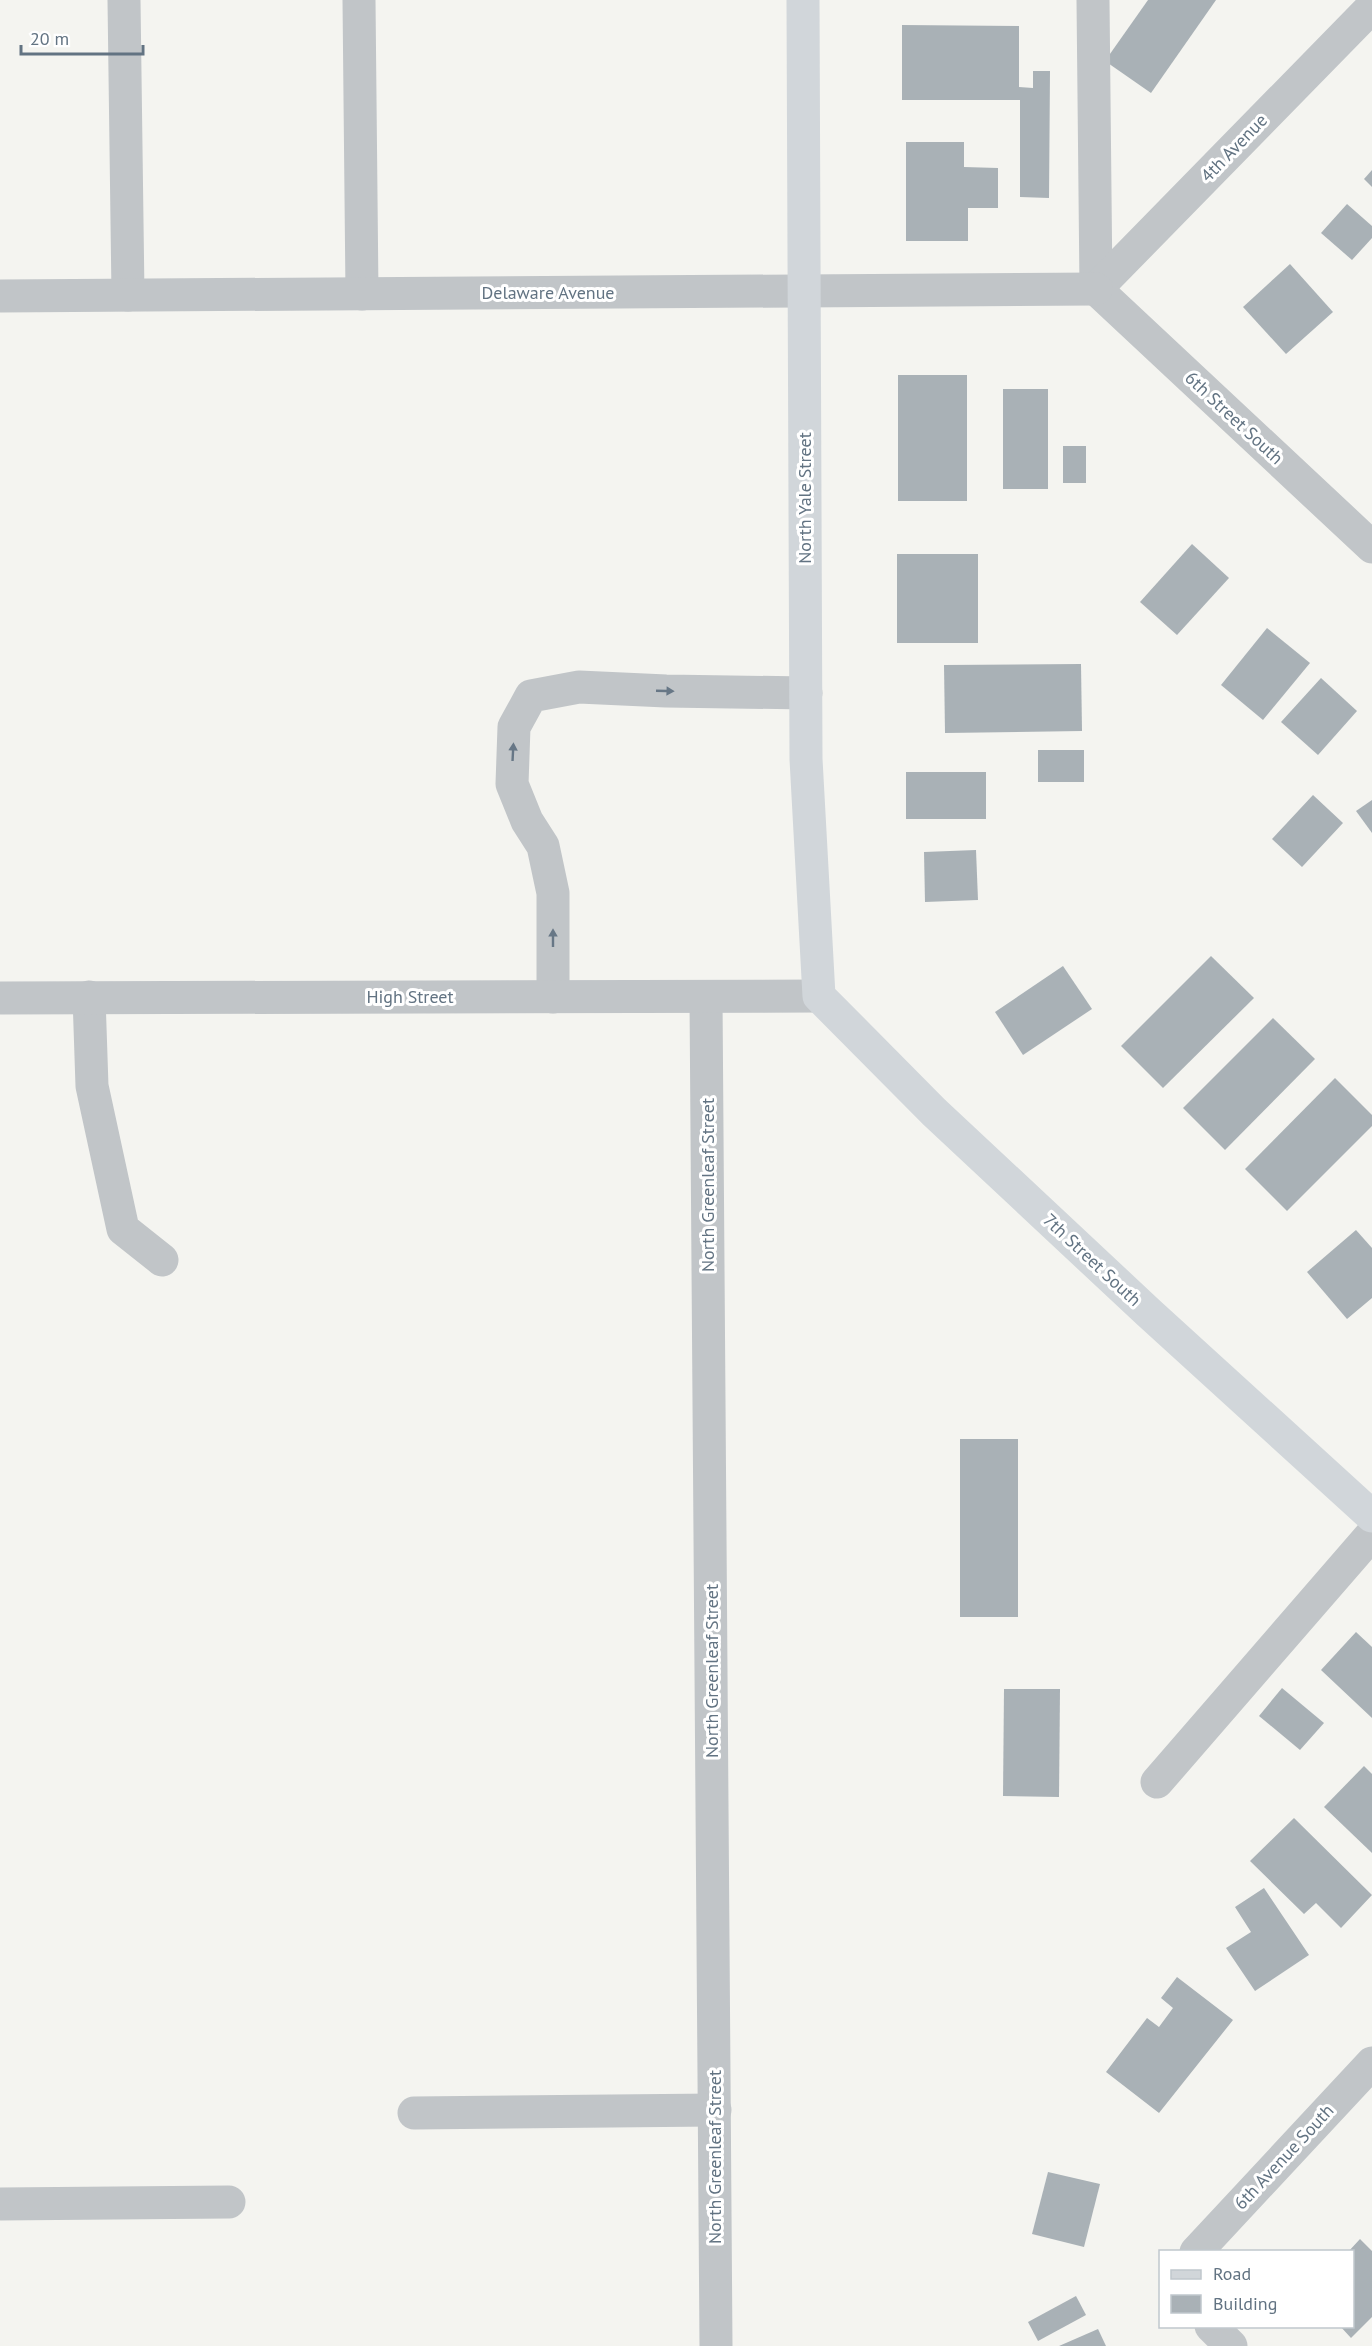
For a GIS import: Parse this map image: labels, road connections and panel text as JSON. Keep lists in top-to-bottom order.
{
  "streets": {
    "main road": ["North Yale Street", "7th Street South"],
    "street": [
      "4th Avenue",
      "Delaware Avenue",
      "6th Street South",
      "High Street",
      "North Greenleaf Street",
      "6th Avenue South"
    ]
  },
  "crossings": [
    ["4th Avenue", "Delaware Avenue"],
    ["4th Avenue", "6th Street South"],
    ["Delaware Avenue", "6th Street South"],
    ["Delaware Avenue", "North Yale Street"],
    ["North Yale Street", "High Street"],
    ["North Yale Street", "7th Street South"],
    ["High Street", "North Greenleaf Street"],
    ["High Street", "7th Street South"]
  ],
  "legend": ["Road", "Building"],
  "scale_bar": "20 m"
}
